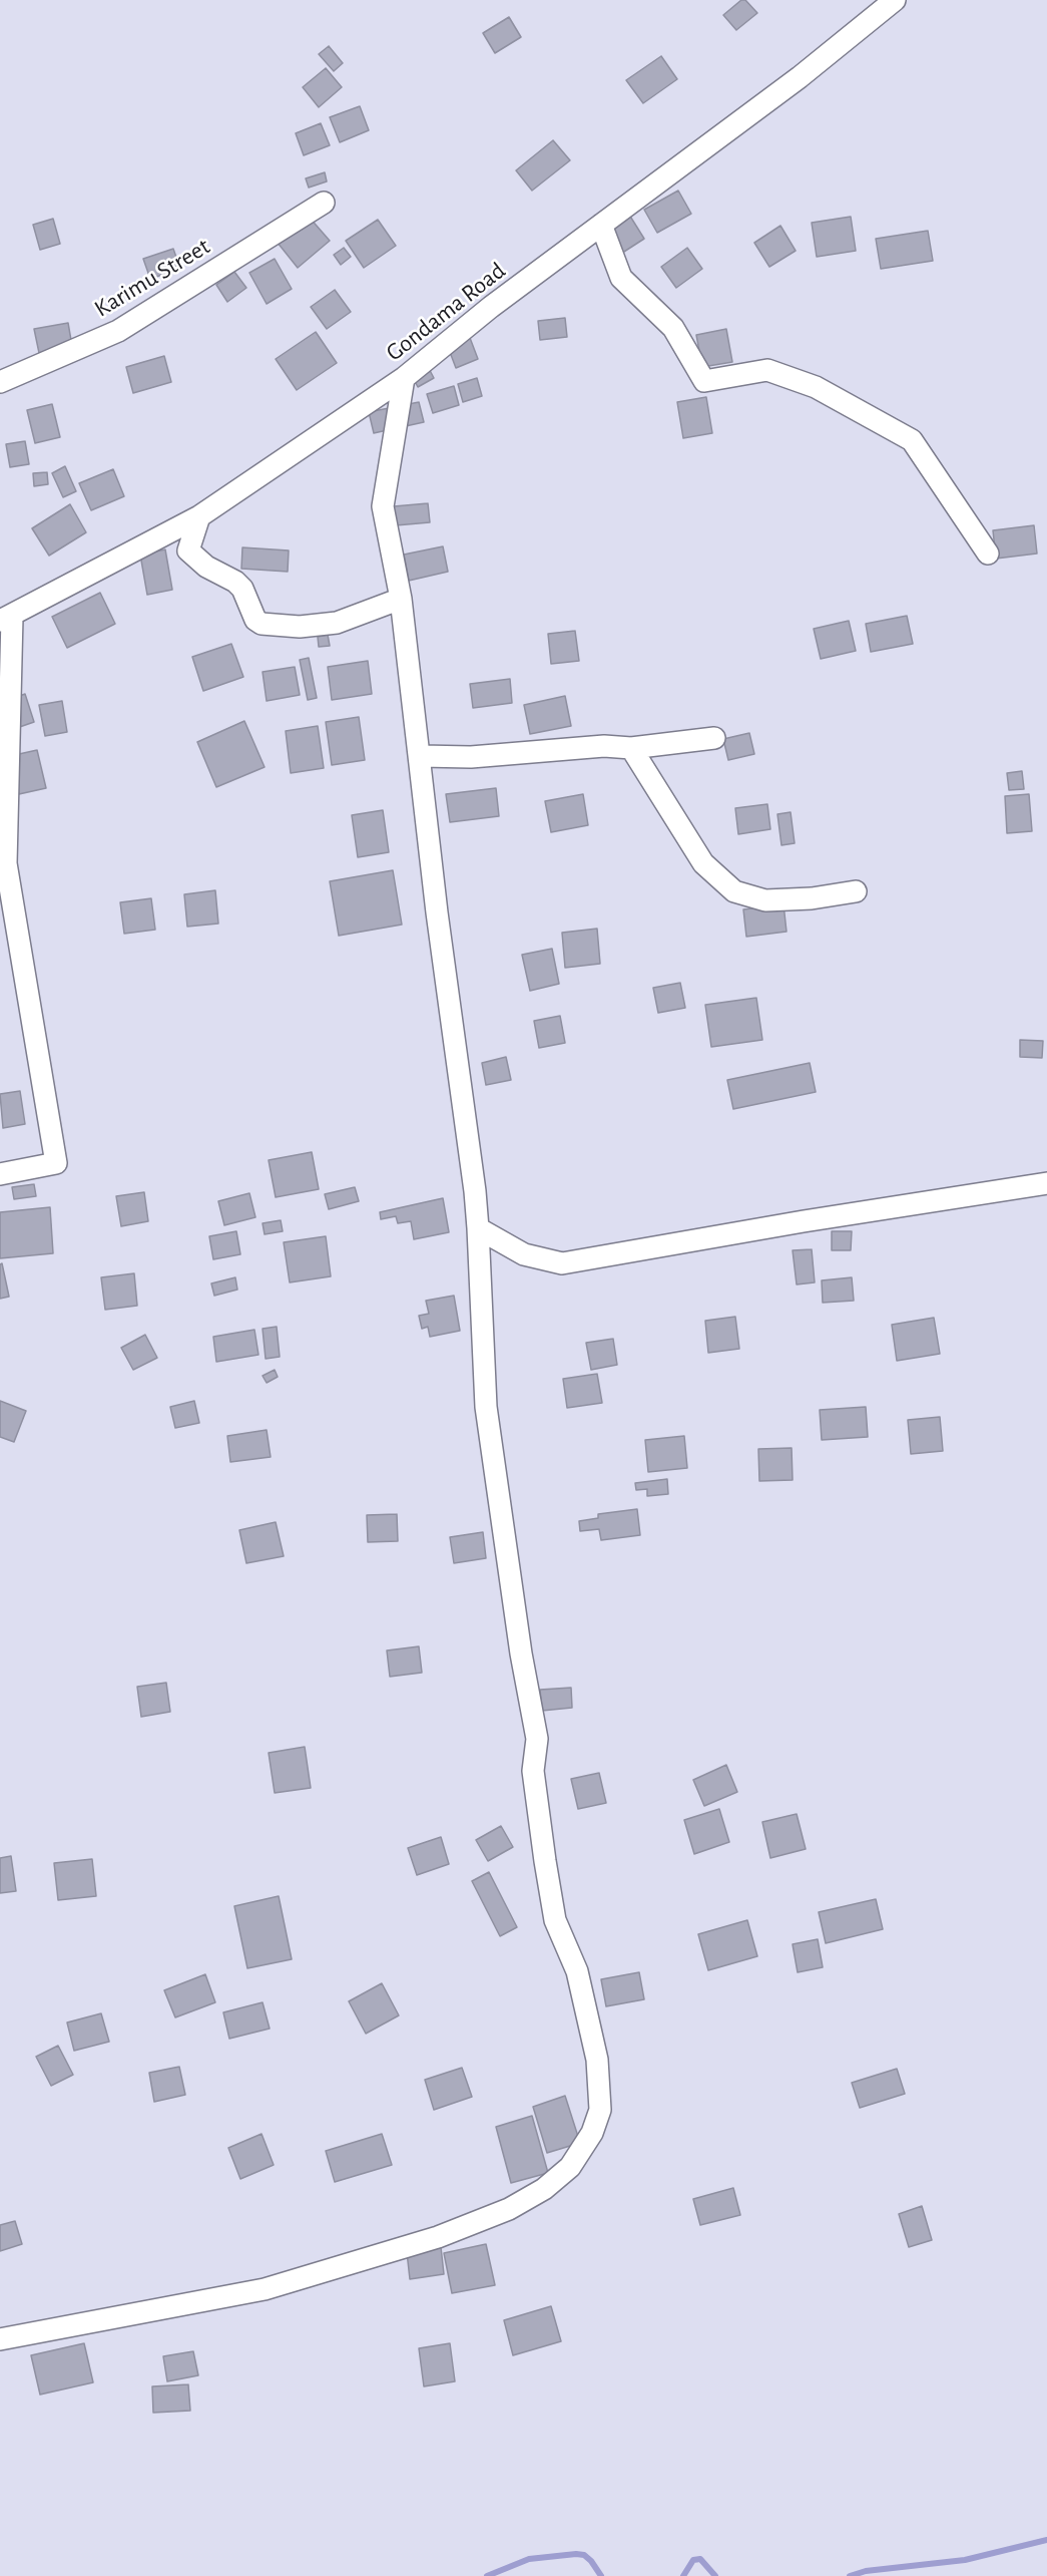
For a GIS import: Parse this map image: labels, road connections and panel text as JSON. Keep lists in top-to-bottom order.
{
  "streets": {
    "street": ["Karimu Street", "Gondama Road"]
  }
}
